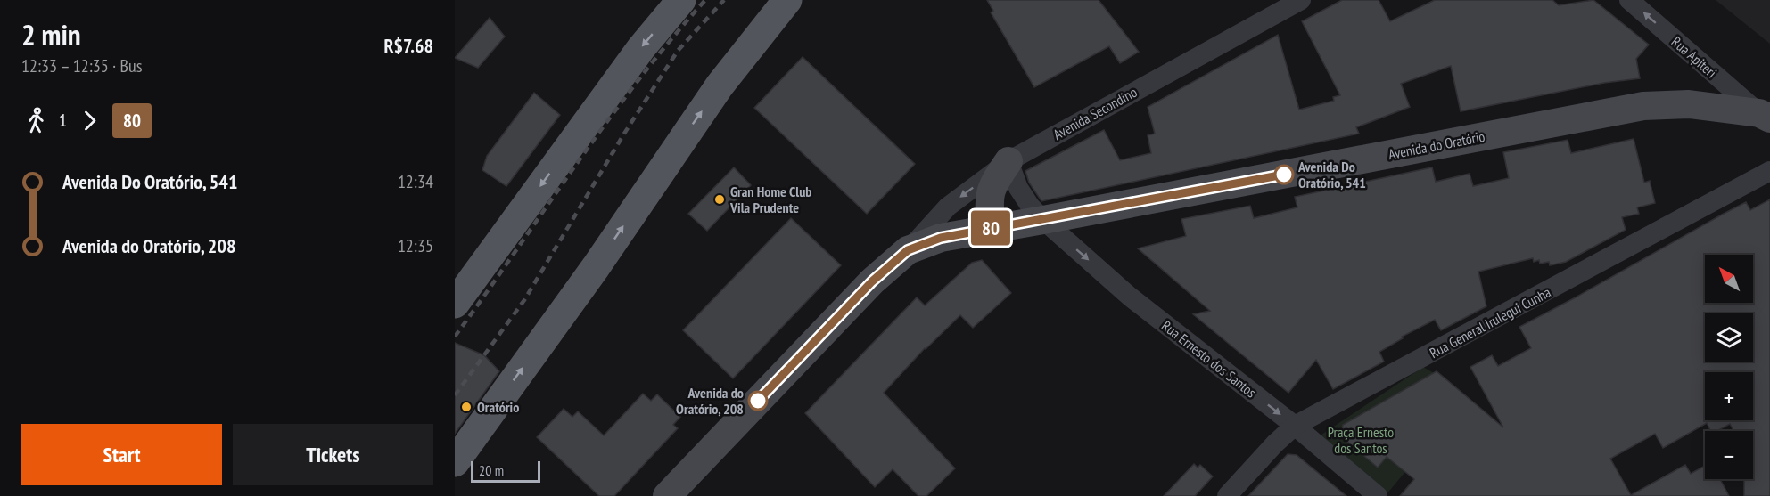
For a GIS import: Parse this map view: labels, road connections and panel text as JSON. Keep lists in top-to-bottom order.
{
  "streets": {
    "main road": ["Avenida do Oratório"],
    "street": [
      "Rua Apiteri",
      "Avenida Secondino",
      "Rua General Irulegui Cunha",
      "Rua Ernesto dos Santos"
    ]
  },
  "crossings": [
    ["Rua Apiteri", "Avenida do Oratório"],
    ["Avenida Secondino", "Avenida do Oratório"],
    ["Avenida Secondino", "Rua Ernesto dos Santos"],
    ["Avenida do Oratório", "Rua Ernesto dos Santos"],
    ["Rua General Irulegui Cunha", "Rua Ernesto dos Santos"]
  ],
  "one_way": ["Rua Apiteri", "Rua Ernesto dos Santos"],
  "parks": ["Praça Ernesto dos Santos"],
  "places": [
    "Avenida Do Oratório, 541",
    "Gran Home Club Vila Prudente",
    "Avenida do Oratório, 208",
    "Oratório"
  ],
  "lines": ["bus line 80"],
  "scale_bar": "20 m",
  "north": "top left",
  "page": {
    "heading": ["2 min", "12:33 – 12:35 · Bus", "R$7.68"],
    "on_map": "80",
    "legs": ["1", "80"],
    "list": [
      {
        "name": "Avenida Do Oratório, 541",
        "value": "12:34"
      },
      {
        "name": "Avenida do Oratório, 208",
        "value": "12:35"
      }
    ],
    "map_buttons": ["+", "−"],
    "buttons": ["Start", "Tickets"],
    "scale": "20 m"
  }
}
